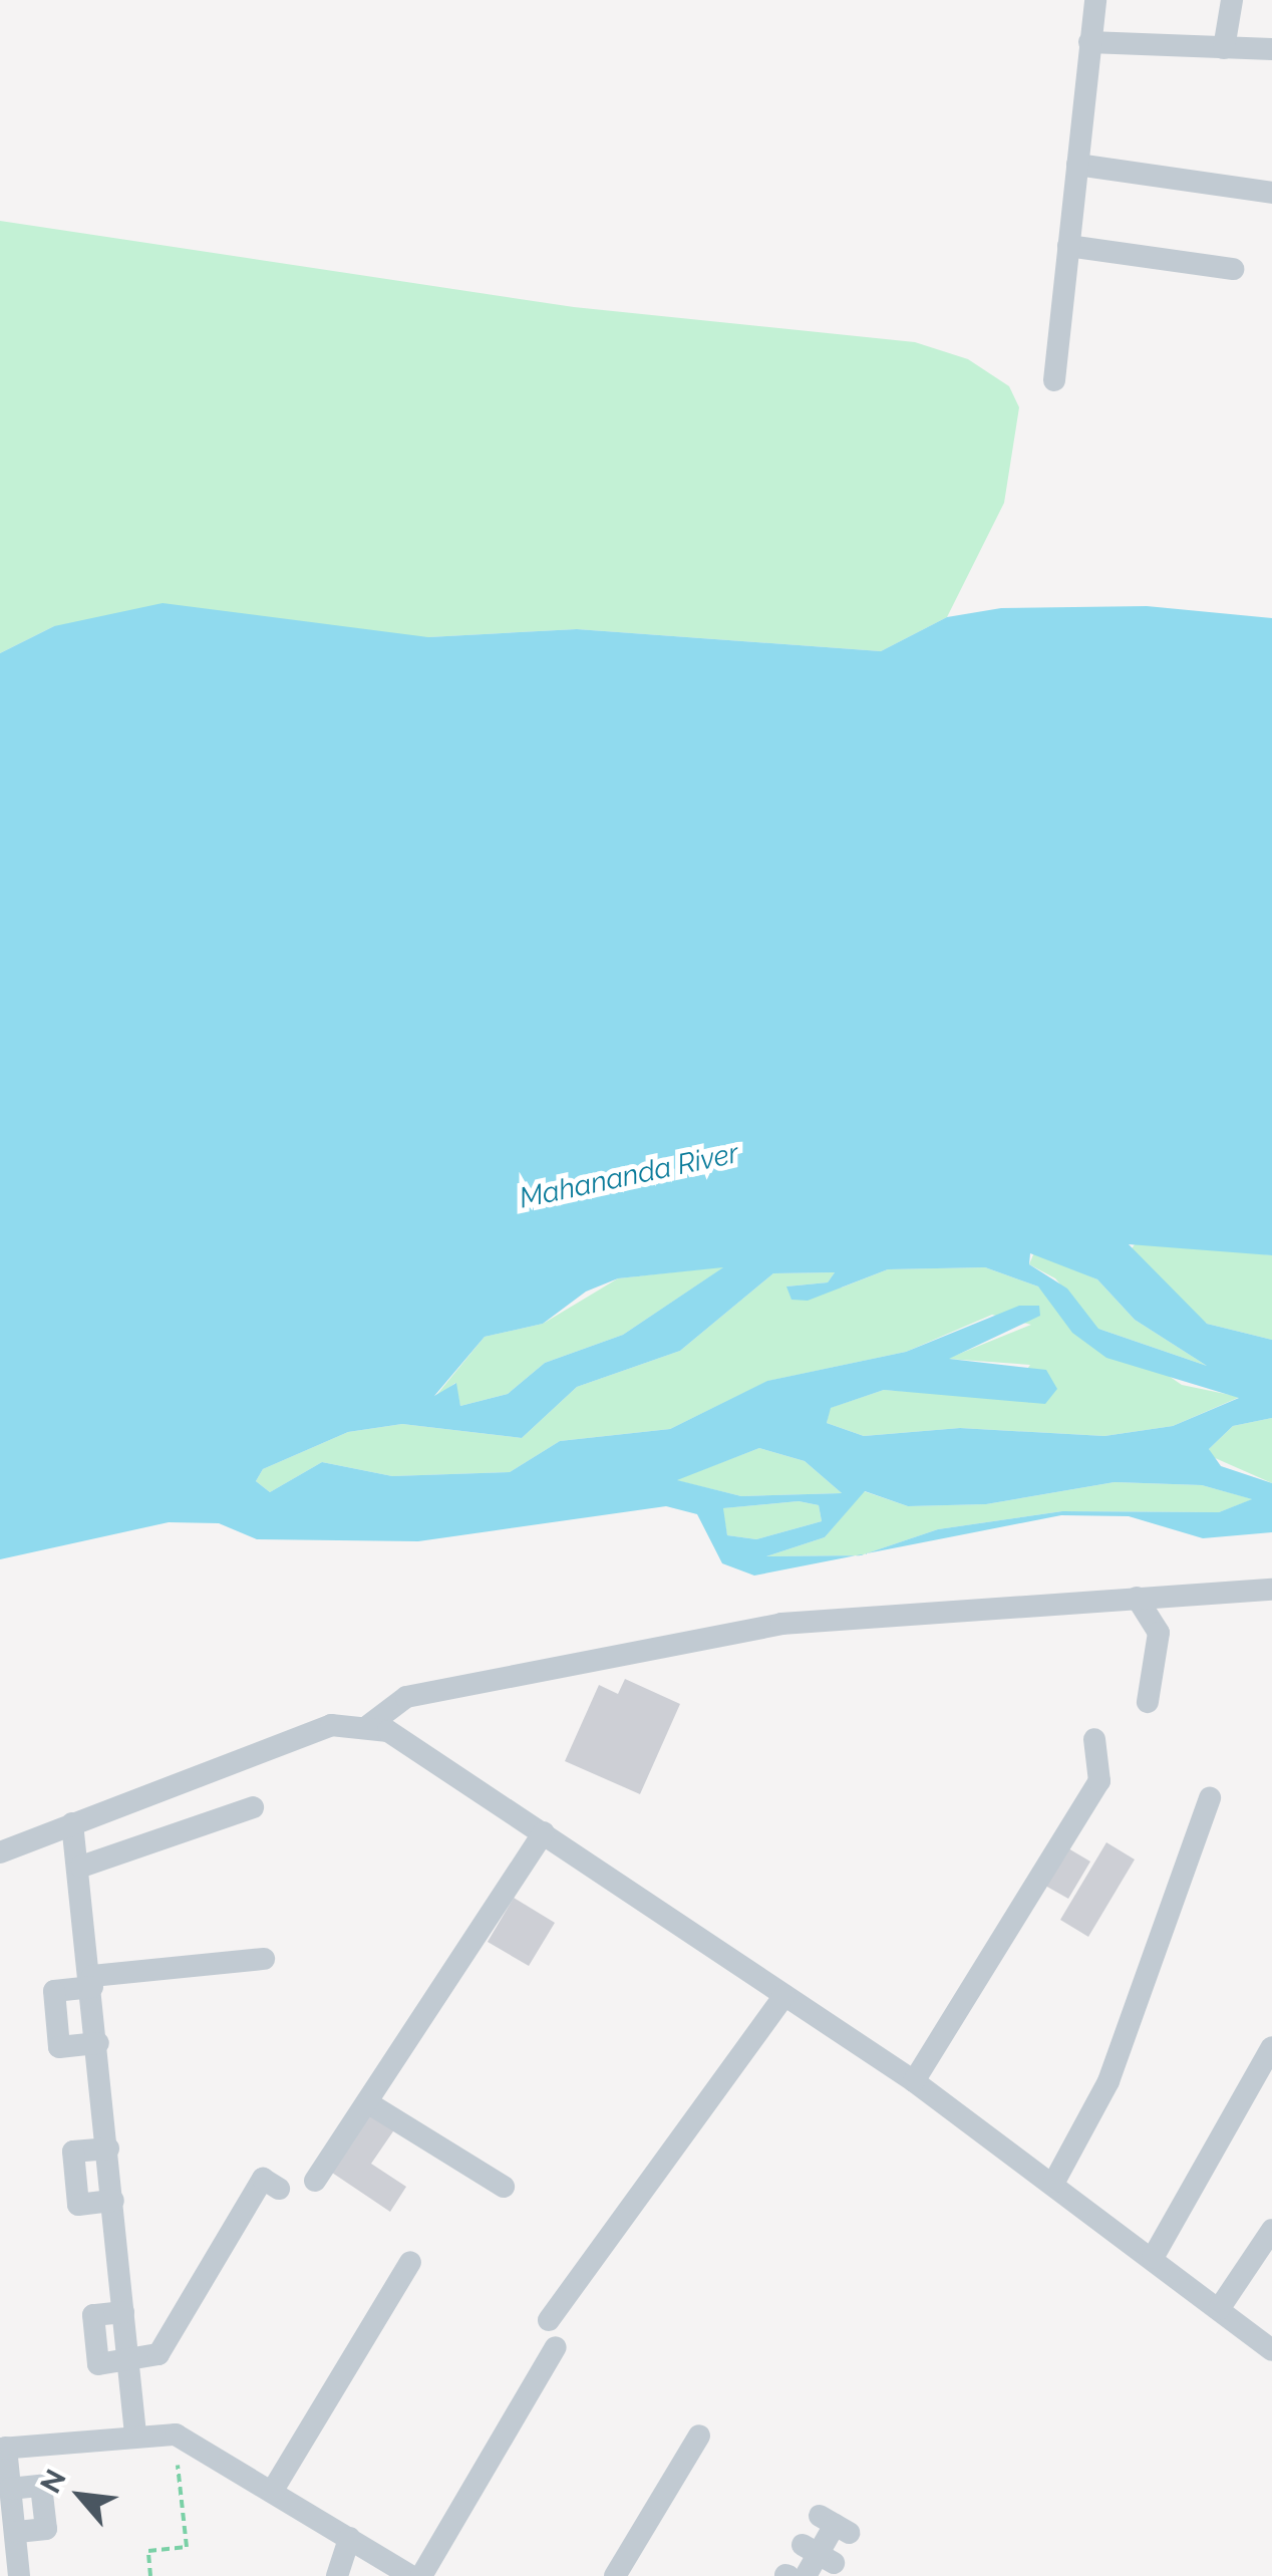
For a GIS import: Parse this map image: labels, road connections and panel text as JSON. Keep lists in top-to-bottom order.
{
  "water": ["Mahananda River"],
  "north": "top left"
}
